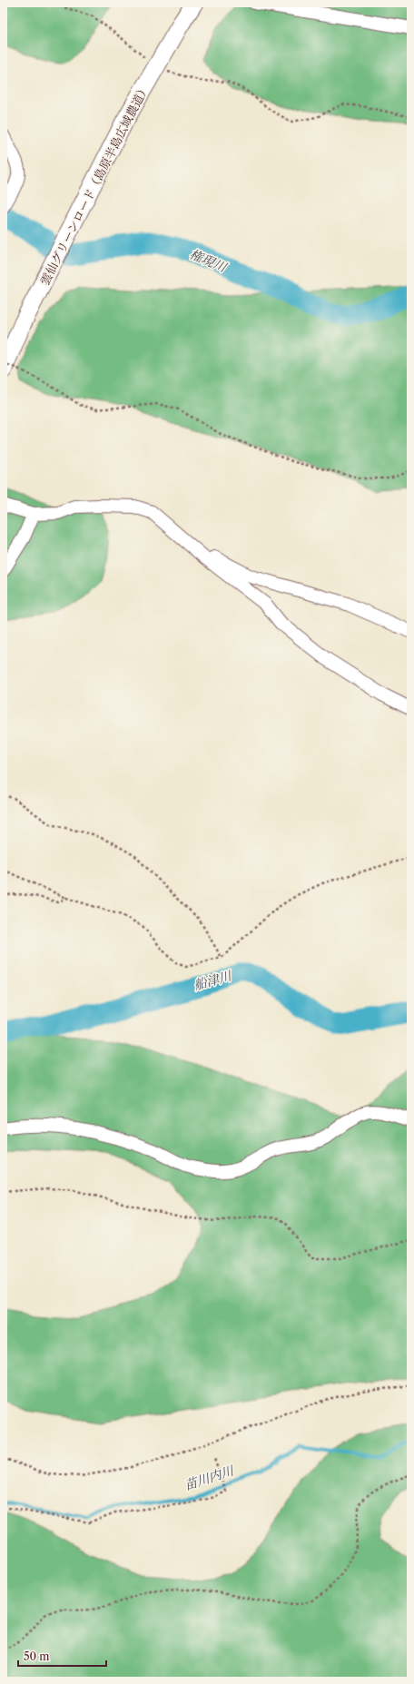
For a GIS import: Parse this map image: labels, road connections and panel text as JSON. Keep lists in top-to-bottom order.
{
  "streets": {
    "street": ["雲仙グリーンロード（島原半島広域農道）"]
  },
  "water": ["権現川", "船津川", "苗川内川"],
  "scale_bar": "50 m"
}
